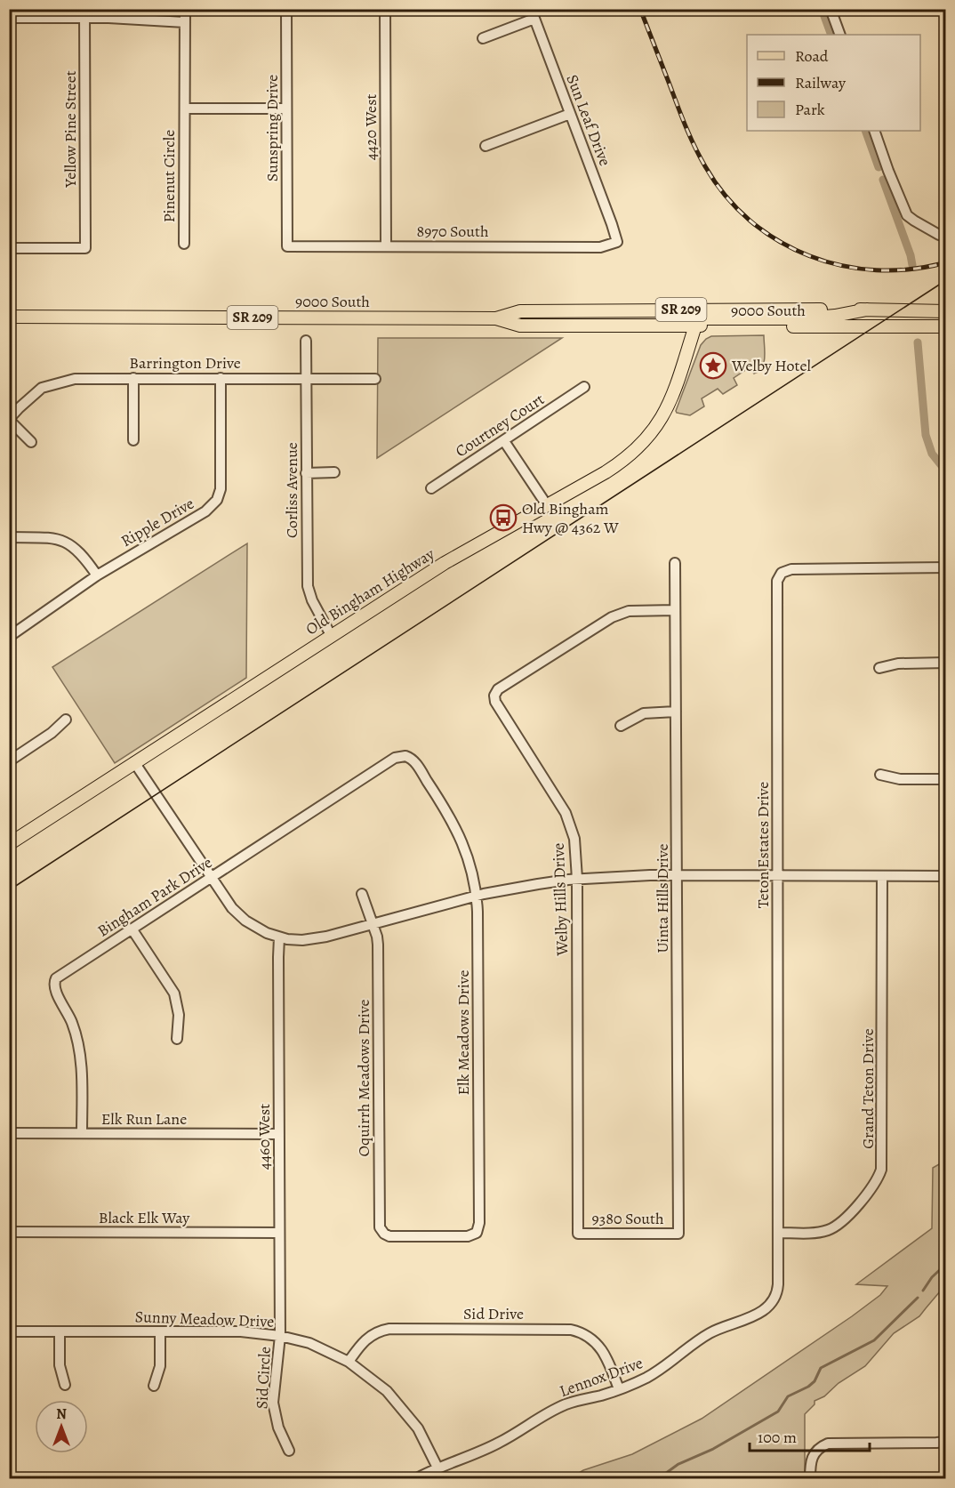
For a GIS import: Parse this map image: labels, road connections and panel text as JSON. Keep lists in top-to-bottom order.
{
  "streets": {
    "main road": ["9000 South", "SR 209", "Old Bingham Highway"],
    "street": [
      "Sun Leaf Drive",
      "4420 West",
      "Sunspring Drive",
      "Yellow Pine Street",
      "Pinenut Circle",
      "8970 South",
      "Barrington Drive",
      "Courtney Court",
      "Corliss Avenue",
      "Ripple Drive",
      "Teton Estates Drive",
      "Bingham Park Drive",
      "Uinta Hills Drive",
      "Welby Hills Drive",
      "Elk Meadows Drive",
      "Oquirrh Meadows Drive",
      "Grand Teton Drive",
      "Elk Run Lane",
      "4460 West",
      "Black Elk Way",
      "9380 South",
      "Sid Drive",
      "Sunny Meadow Drive",
      "Lennox Drive",
      "Sid Circle"
    ]
  },
  "crossings": [
    ["Sun Leaf Drive", "8970 South"],
    ["4420 West", "8970 South"],
    ["Sunspring Drive", "8970 South"],
    ["9000 South", "Old Bingham Highway"],
    ["Barrington Drive", "Corliss Avenue"],
    ["Barrington Drive", "Ripple Drive"],
    ["Corliss Avenue", "Old Bingham Highway"],
    ["Teton Estates Drive", "Grand Teton Drive"],
    ["Teton Estates Drive", "Lennox Drive"],
    ["Bingham Park Drive", "Elk Meadows Drive"],
    ["Bingham Park Drive", "Elk Run Lane"],
    ["Uinta Hills Drive", "Welby Hills Drive"],
    ["Uinta Hills Drive", "9380 South"],
    ["Welby Hills Drive", "9380 South"],
    ["Elk Meadows Drive", "Oquirrh Meadows Drive"],
    ["Elk Run Lane", "4460 West"],
    ["4460 West", "Black Elk Way"],
    ["4460 West", "Sunny Meadow Drive"],
    ["4460 West", "Sid Circle"],
    ["Sid Drive", "Sunny Meadow Drive"],
    ["Sid Drive", "Lennox Drive"],
    ["Sunny Meadow Drive", "Lennox Drive"],
    ["Sunny Meadow Drive", "Sid Circle"]
  ],
  "places": {
    "place": ["Welby Hotel"],
    "bus stop": ["Old Bingham Hwy @ 4362 W"]
  },
  "legend": ["Road", "Railway", "Park"],
  "scale_bar": "100 m",
  "north": "top"
}
